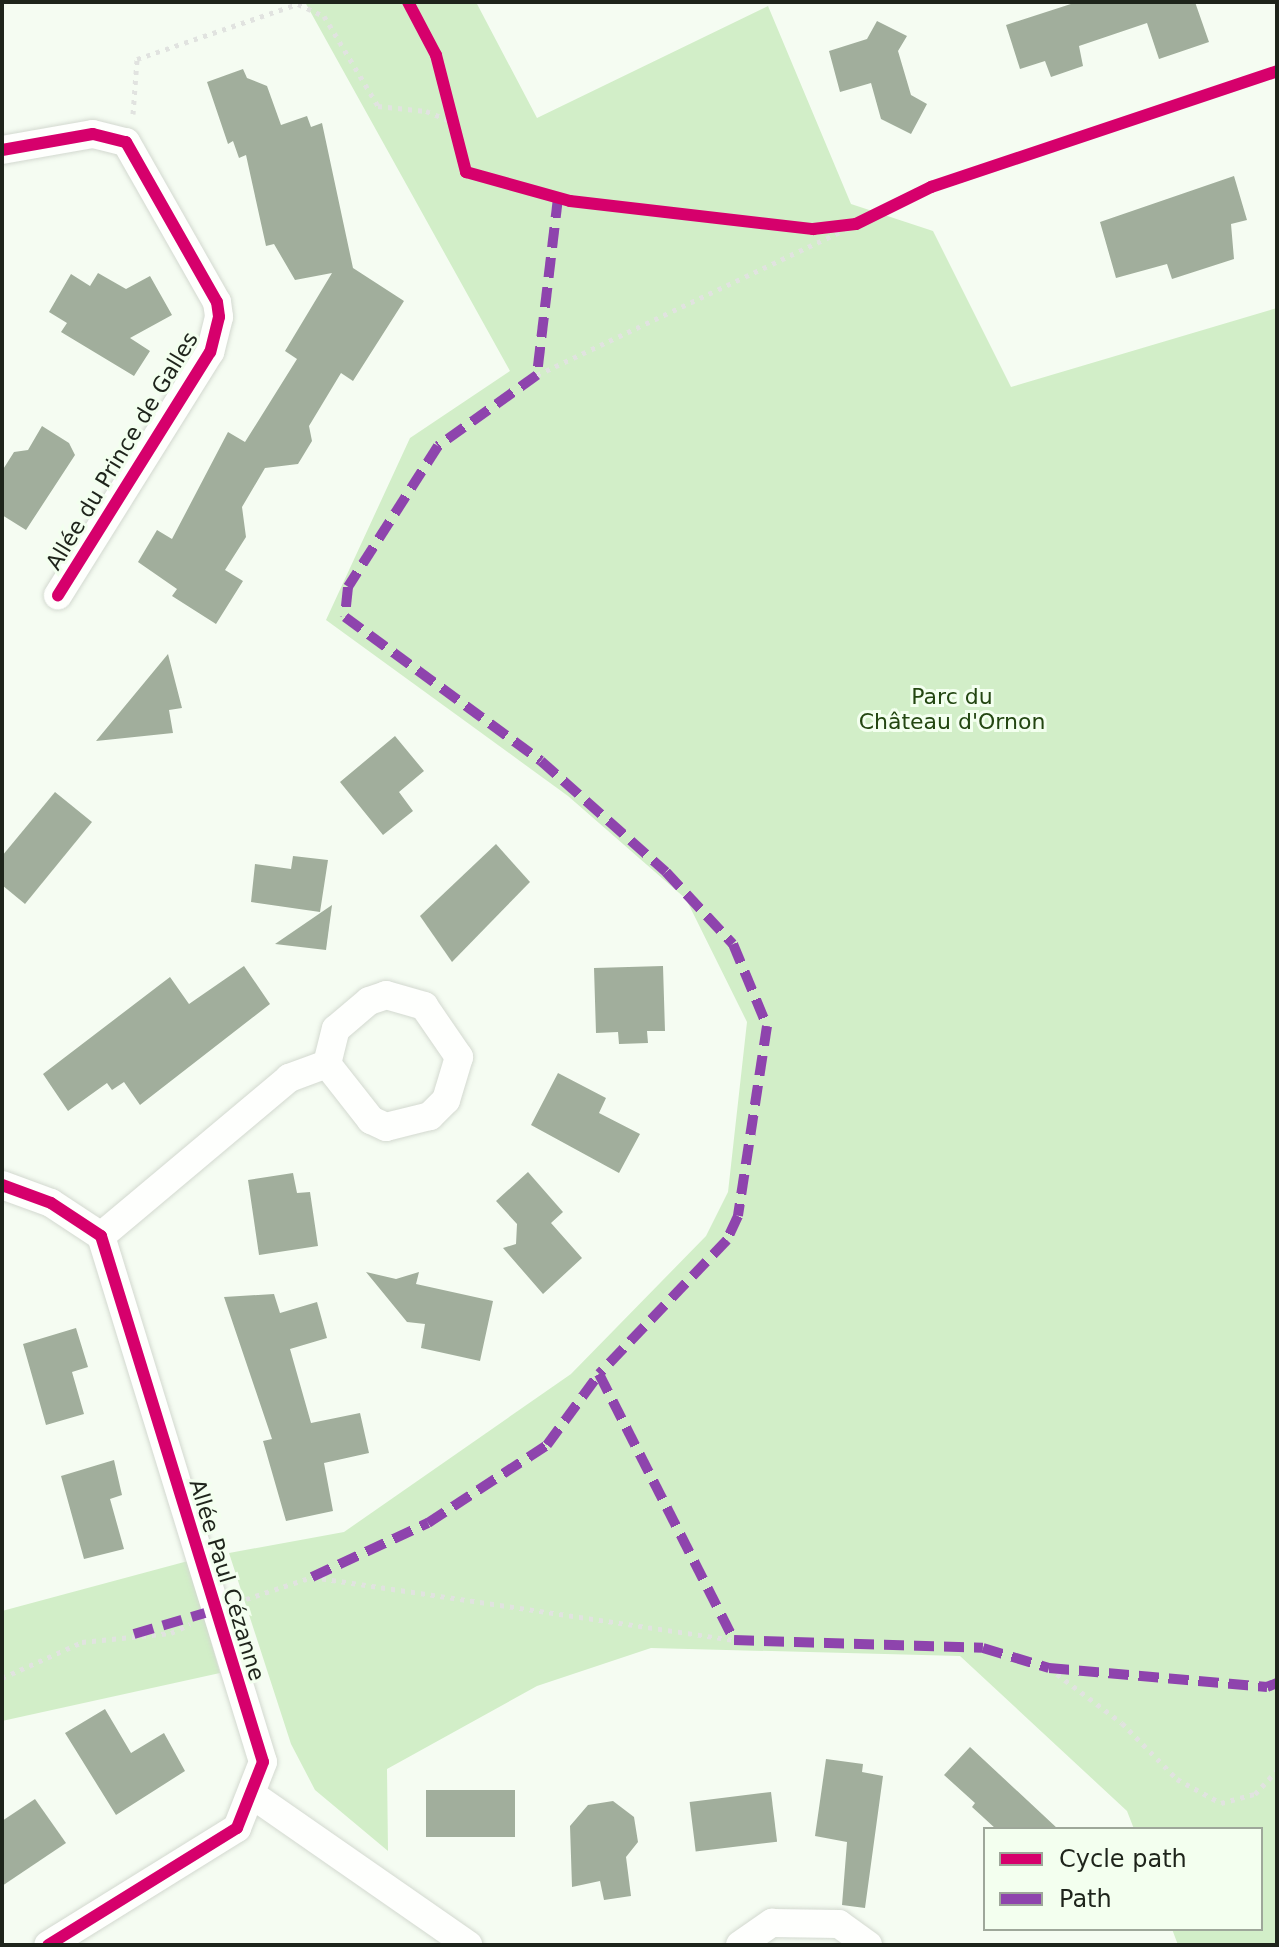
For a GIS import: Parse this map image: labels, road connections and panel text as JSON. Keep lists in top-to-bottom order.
{
  "streets": {
    "street": ["Allée du Prince de Galles", "Allée Paul Cézanne"]
  },
  "parks": ["Parc du Château d'Ornon"],
  "legend": ["Cycle path", "Path"]
}
